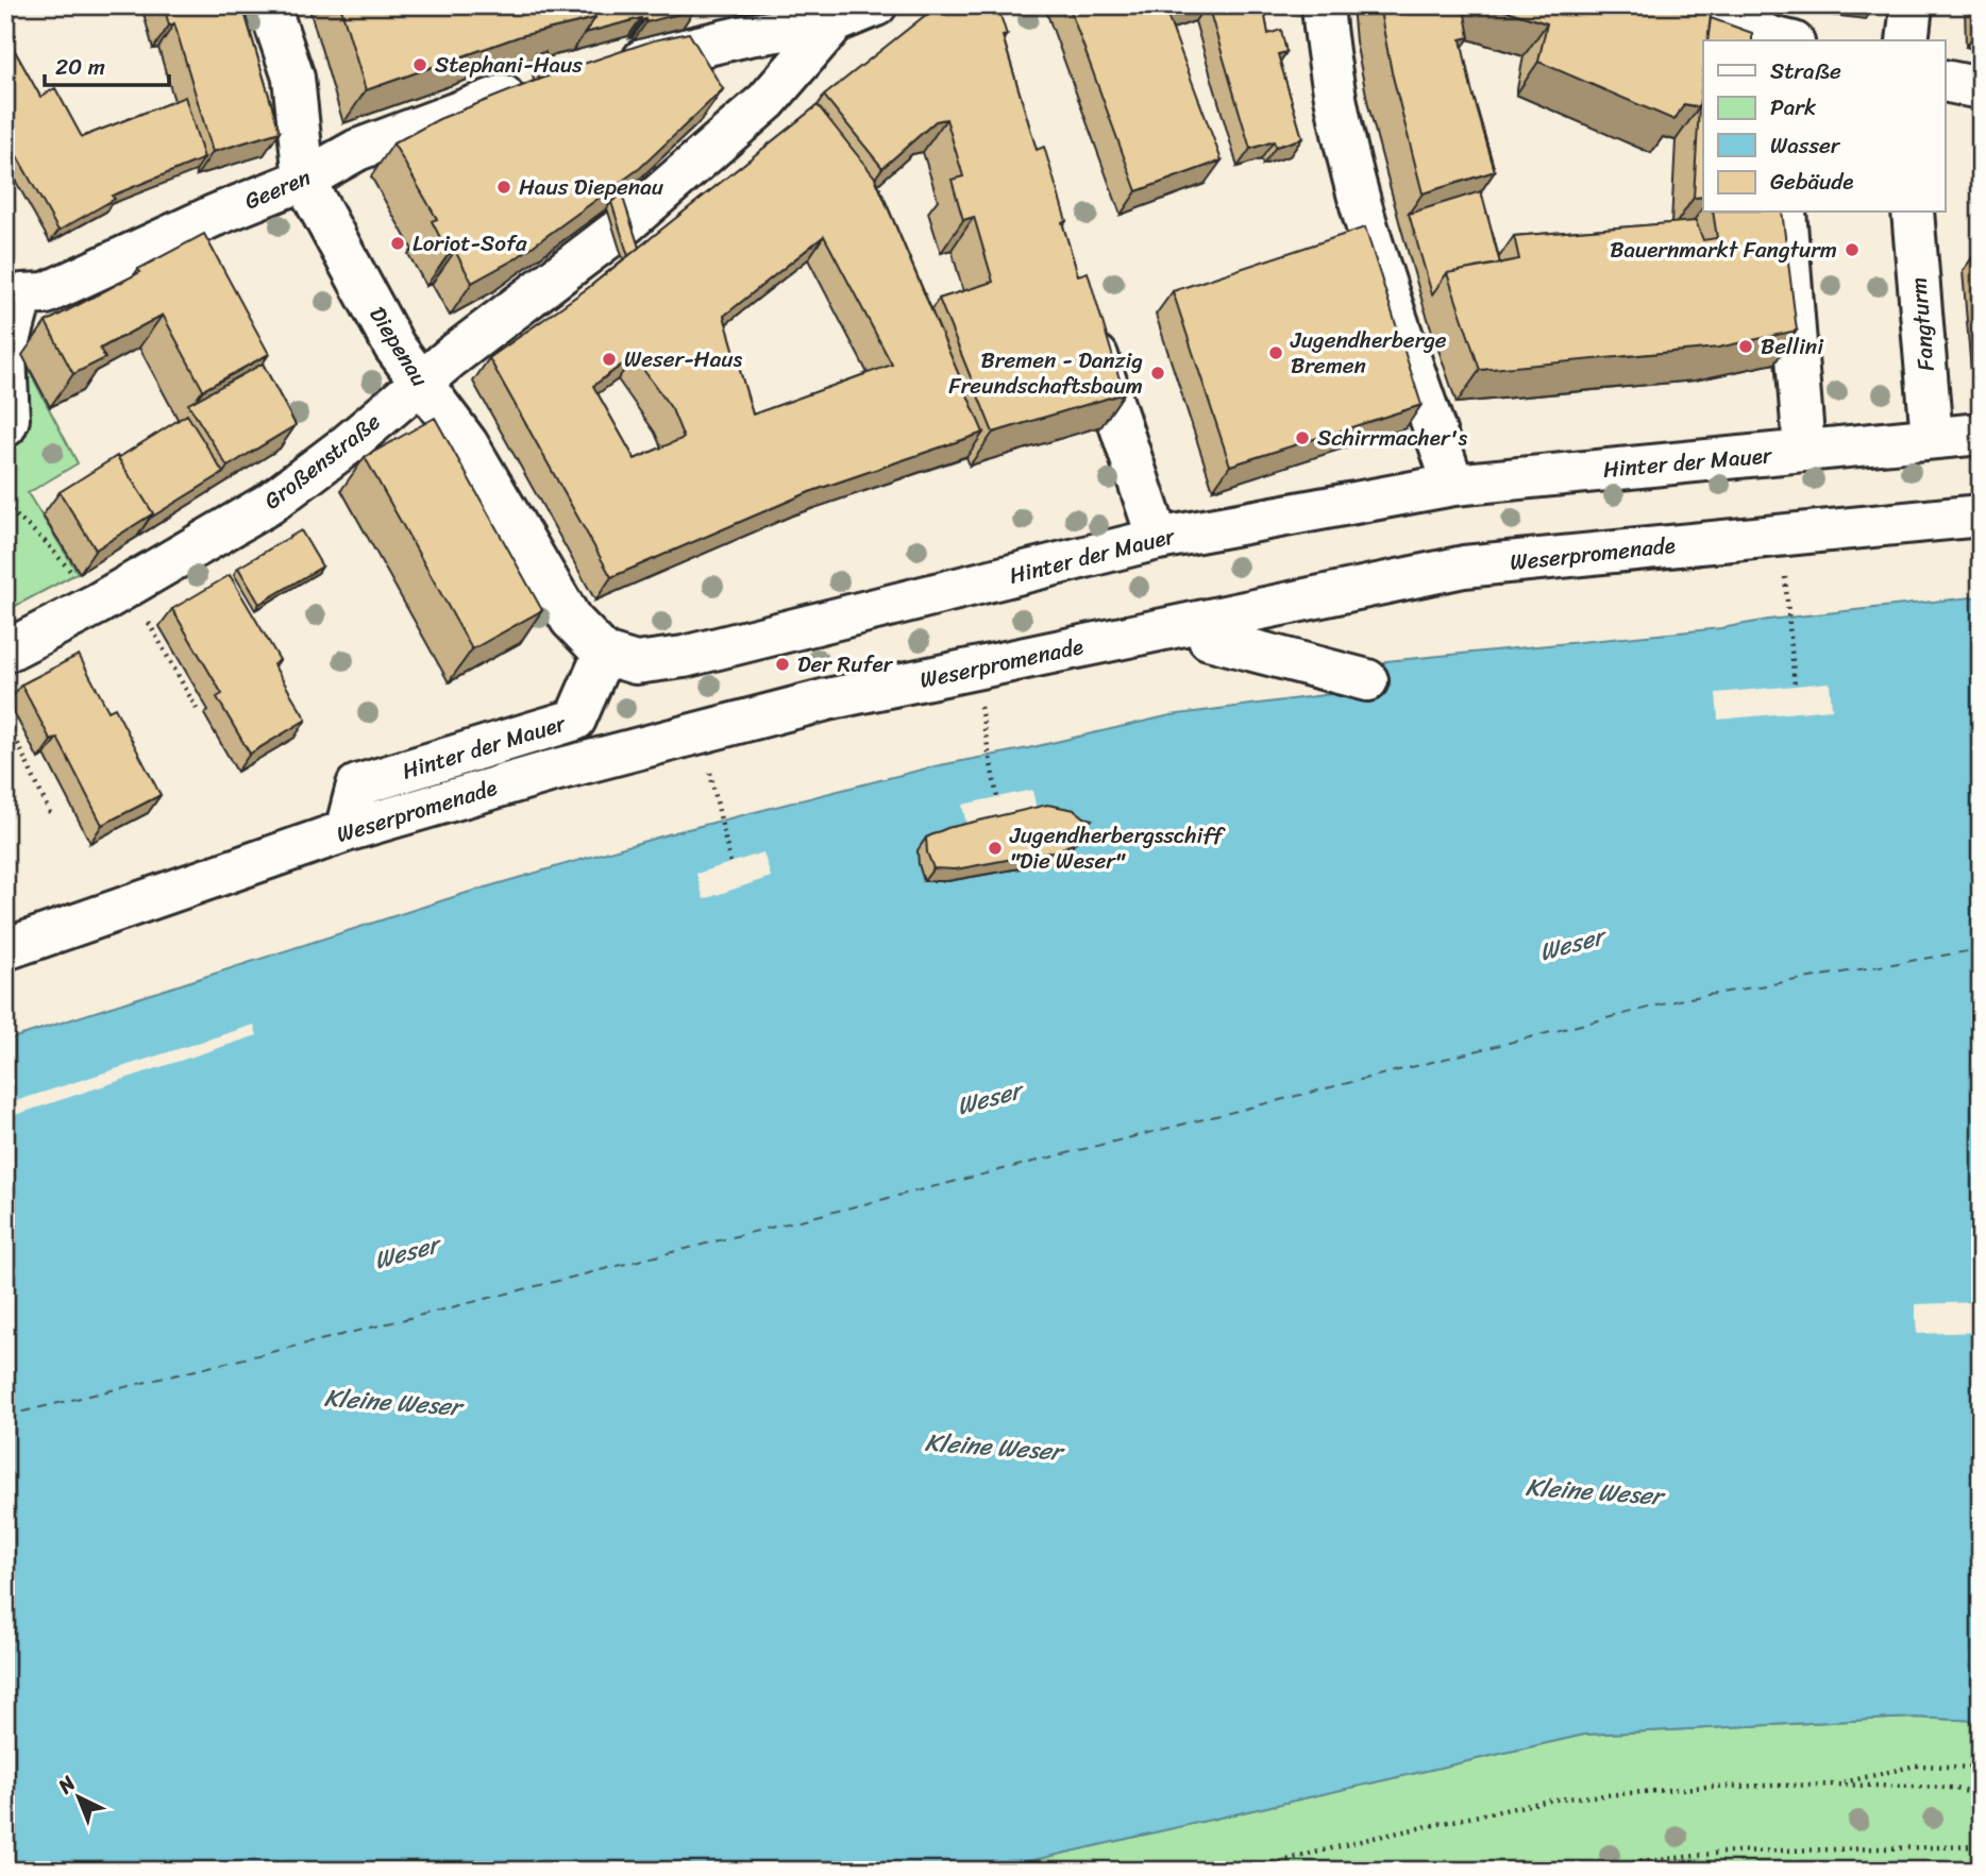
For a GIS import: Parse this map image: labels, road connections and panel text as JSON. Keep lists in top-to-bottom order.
{
  "streets": {
    "street": [
      "Geeren",
      "Fangturm",
      "Diepenau",
      "Großenstraße",
      "Hinter der Mauer",
      "Weserpromenade"
    ]
  },
  "crossings": [
    ["Geeren", "Diepenau"],
    ["Fangturm", "Hinter der Mauer"],
    ["Diepenau", "Großenstraße"],
    ["Diepenau", "Hinter der Mauer"],
    ["Hinter der Mauer", "Weserpromenade"]
  ],
  "water": ["Weser", "Kleine Weser"],
  "places": [
    "Stephani-Haus",
    "Haus Diepenau",
    "Loriot-Sofa",
    "Bauernmarkt Fangturm",
    "Bellini",
    "Jugendherberge Bremen",
    "Weser-Haus",
    "Bremen - Danzig Freundschaftsbaum",
    "Schirrmacher's",
    "Der Rufer",
    "Jugendherbergsschiff \"Die Weser\""
  ],
  "legend": [
    "Straße",
    "Park",
    "Wasser",
    "Gebäude"
  ],
  "scale_bar": "20 m",
  "north": "top left"
}
